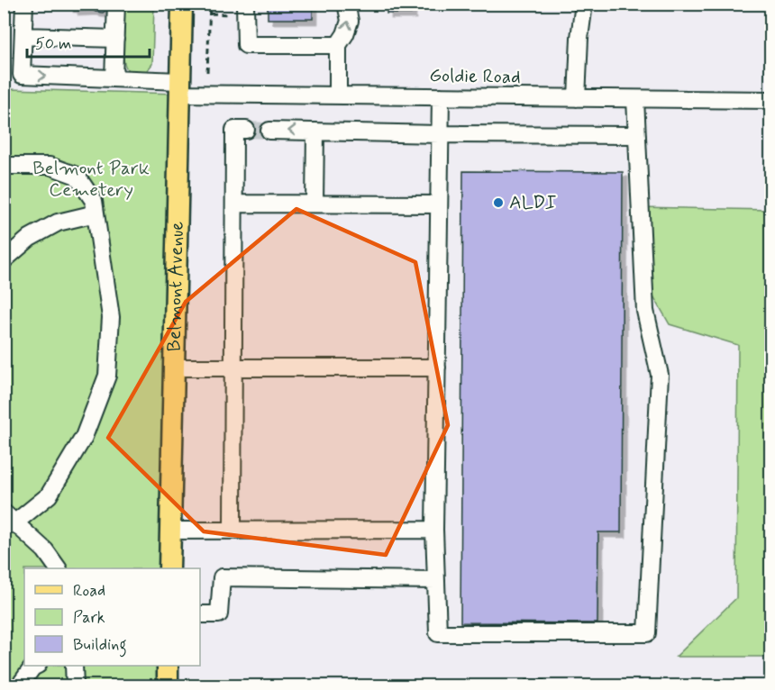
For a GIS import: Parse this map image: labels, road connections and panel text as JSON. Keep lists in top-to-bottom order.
{
  "streets": {
    "main road": ["Belmont Avenue"],
    "street": ["Goldie Road"]
  },
  "crossings": [
    ["Goldie Road", "Belmont Avenue"]
  ],
  "parks": ["Belmont Park Cemetery"],
  "places": ["ALDI"],
  "legend": ["Road", "Park", "Building"],
  "scale_bar": "50 m"
}
